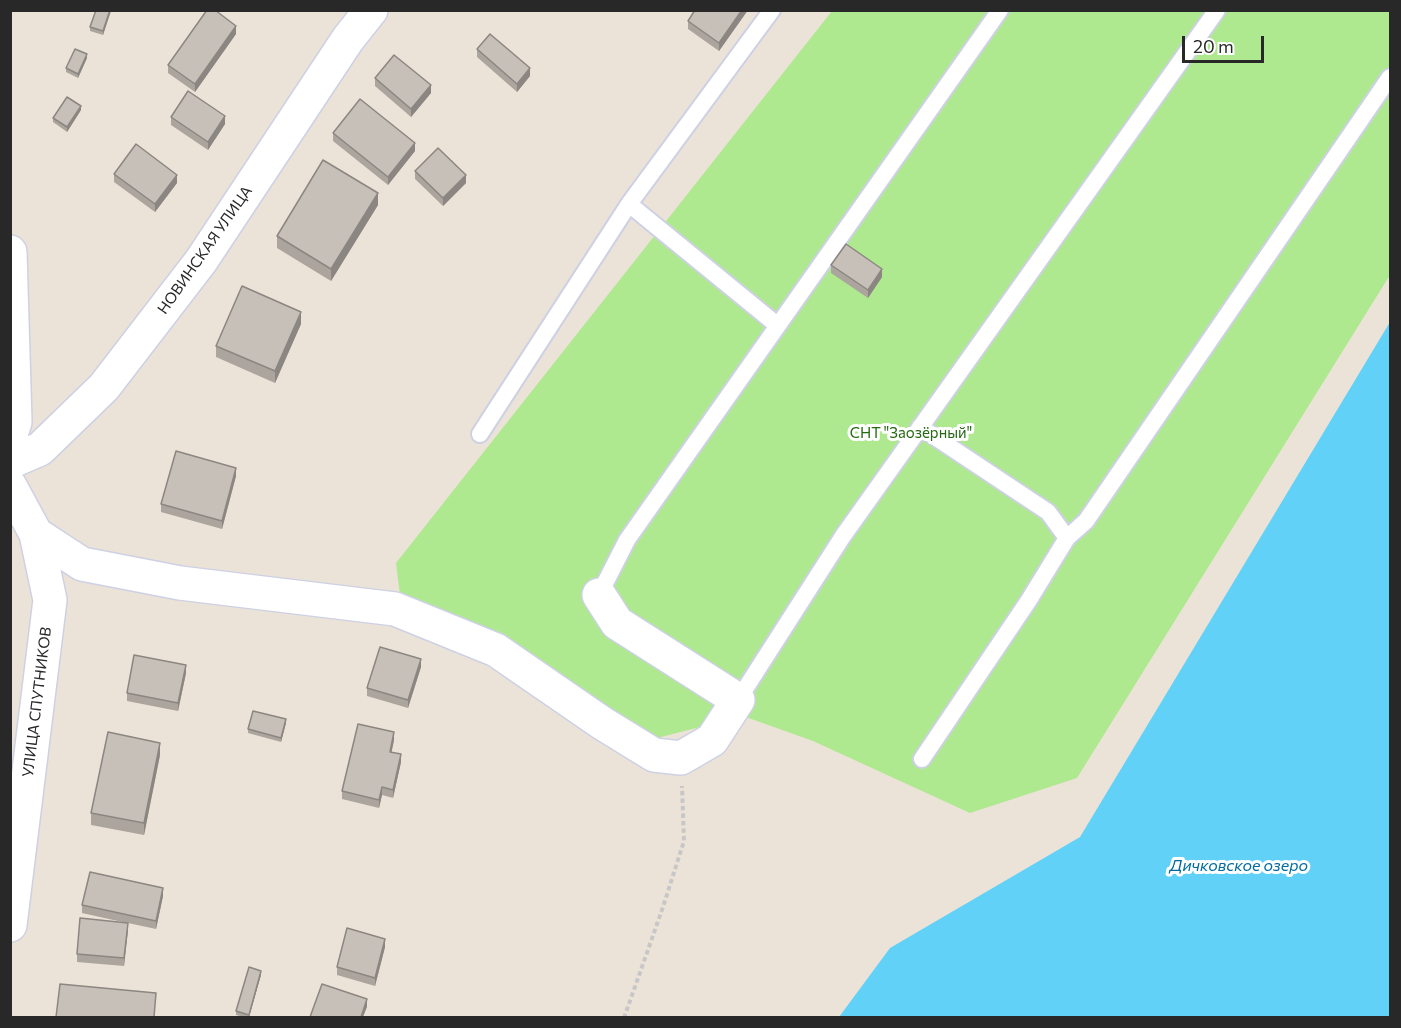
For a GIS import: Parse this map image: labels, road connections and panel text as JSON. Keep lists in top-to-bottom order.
{
  "streets": {
    "street": ["НОВИНСКАЯ УЛИЦА", "УЛИЦА СПУТНИКОВ"]
  },
  "water": ["Дичковское озеро"],
  "parks": ["СНТ \"Заозёрный\""],
  "scale_bar": "20 m"
}
